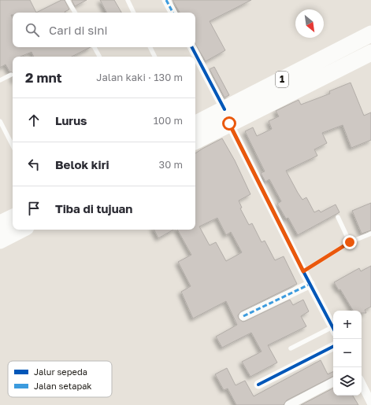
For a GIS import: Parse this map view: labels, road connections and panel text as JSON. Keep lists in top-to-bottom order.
{
  "streets": {
    "highway": ["1"]
  },
  "legend": ["Jalur sepeda", "Jalan setapak"],
  "north": "bottom right",
  "page": {
    "search": "Cari di sini",
    "heading": ["2 mnt", "Jalan kaki · 130 m"],
    "list": [
      ["Lurus", "100 m"],
      ["Belok kiri", "30 m"],
      "Tiba di tujuan"
    ],
    "map_buttons": ["+", "−"]
  }
}
